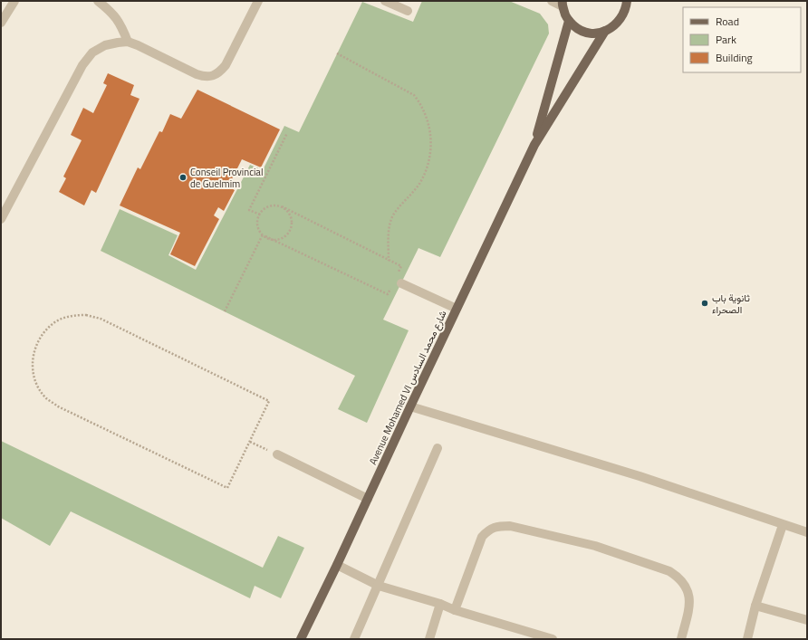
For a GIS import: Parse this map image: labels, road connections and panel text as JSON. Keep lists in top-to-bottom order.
{
  "streets": {
    "main road": ["Avenue Mohamed VI شارع محمد السادس"]
  },
  "places": ["Conseil Provincial de Guelmim", "ثانوية باب الصحراء"],
  "legend": ["Road", "Park", "Building"]
}
